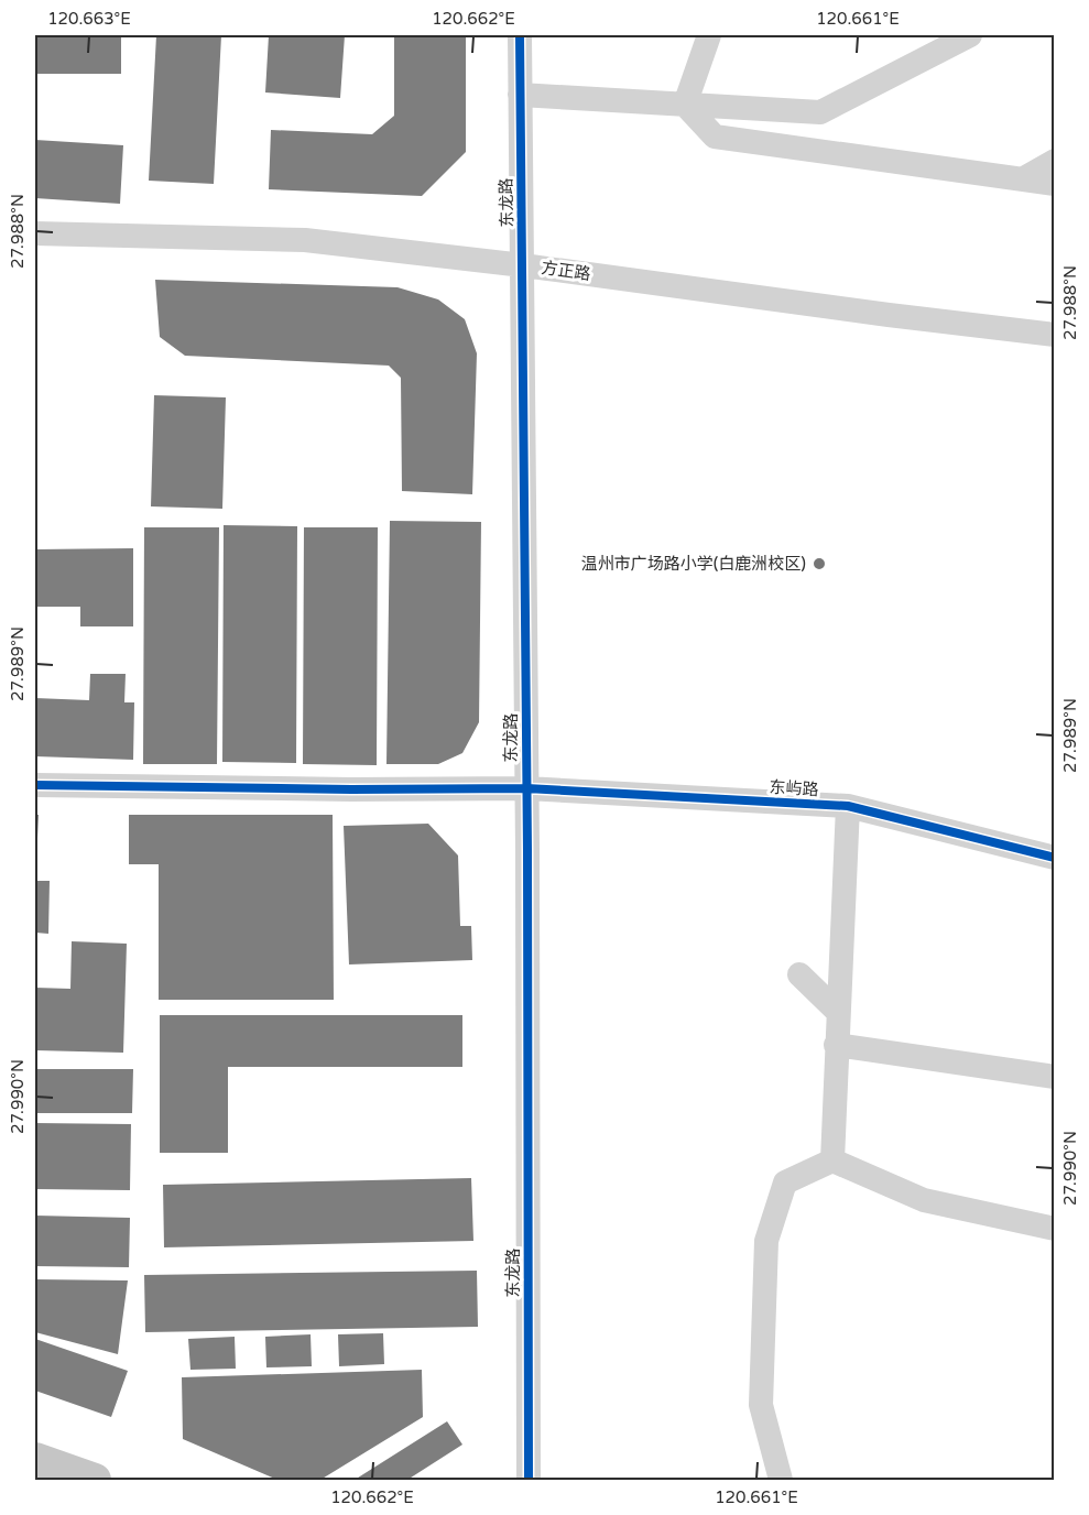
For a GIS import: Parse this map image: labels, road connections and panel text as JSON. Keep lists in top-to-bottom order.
{
  "streets": {
    "street": ["东龙路", "方正路", "东屿路"]
  },
  "crossings": [
    ["东龙路", "方正路"],
    ["东龙路", "东屿路"]
  ],
  "places": ["温州市广场路小学(白鹿洲校区)"],
  "coordinates": [
    "120.663°E",
    "120.662°E",
    "120.661°E",
    "27.988°N",
    "27.989°N",
    "27.990°N"
  ]
}
